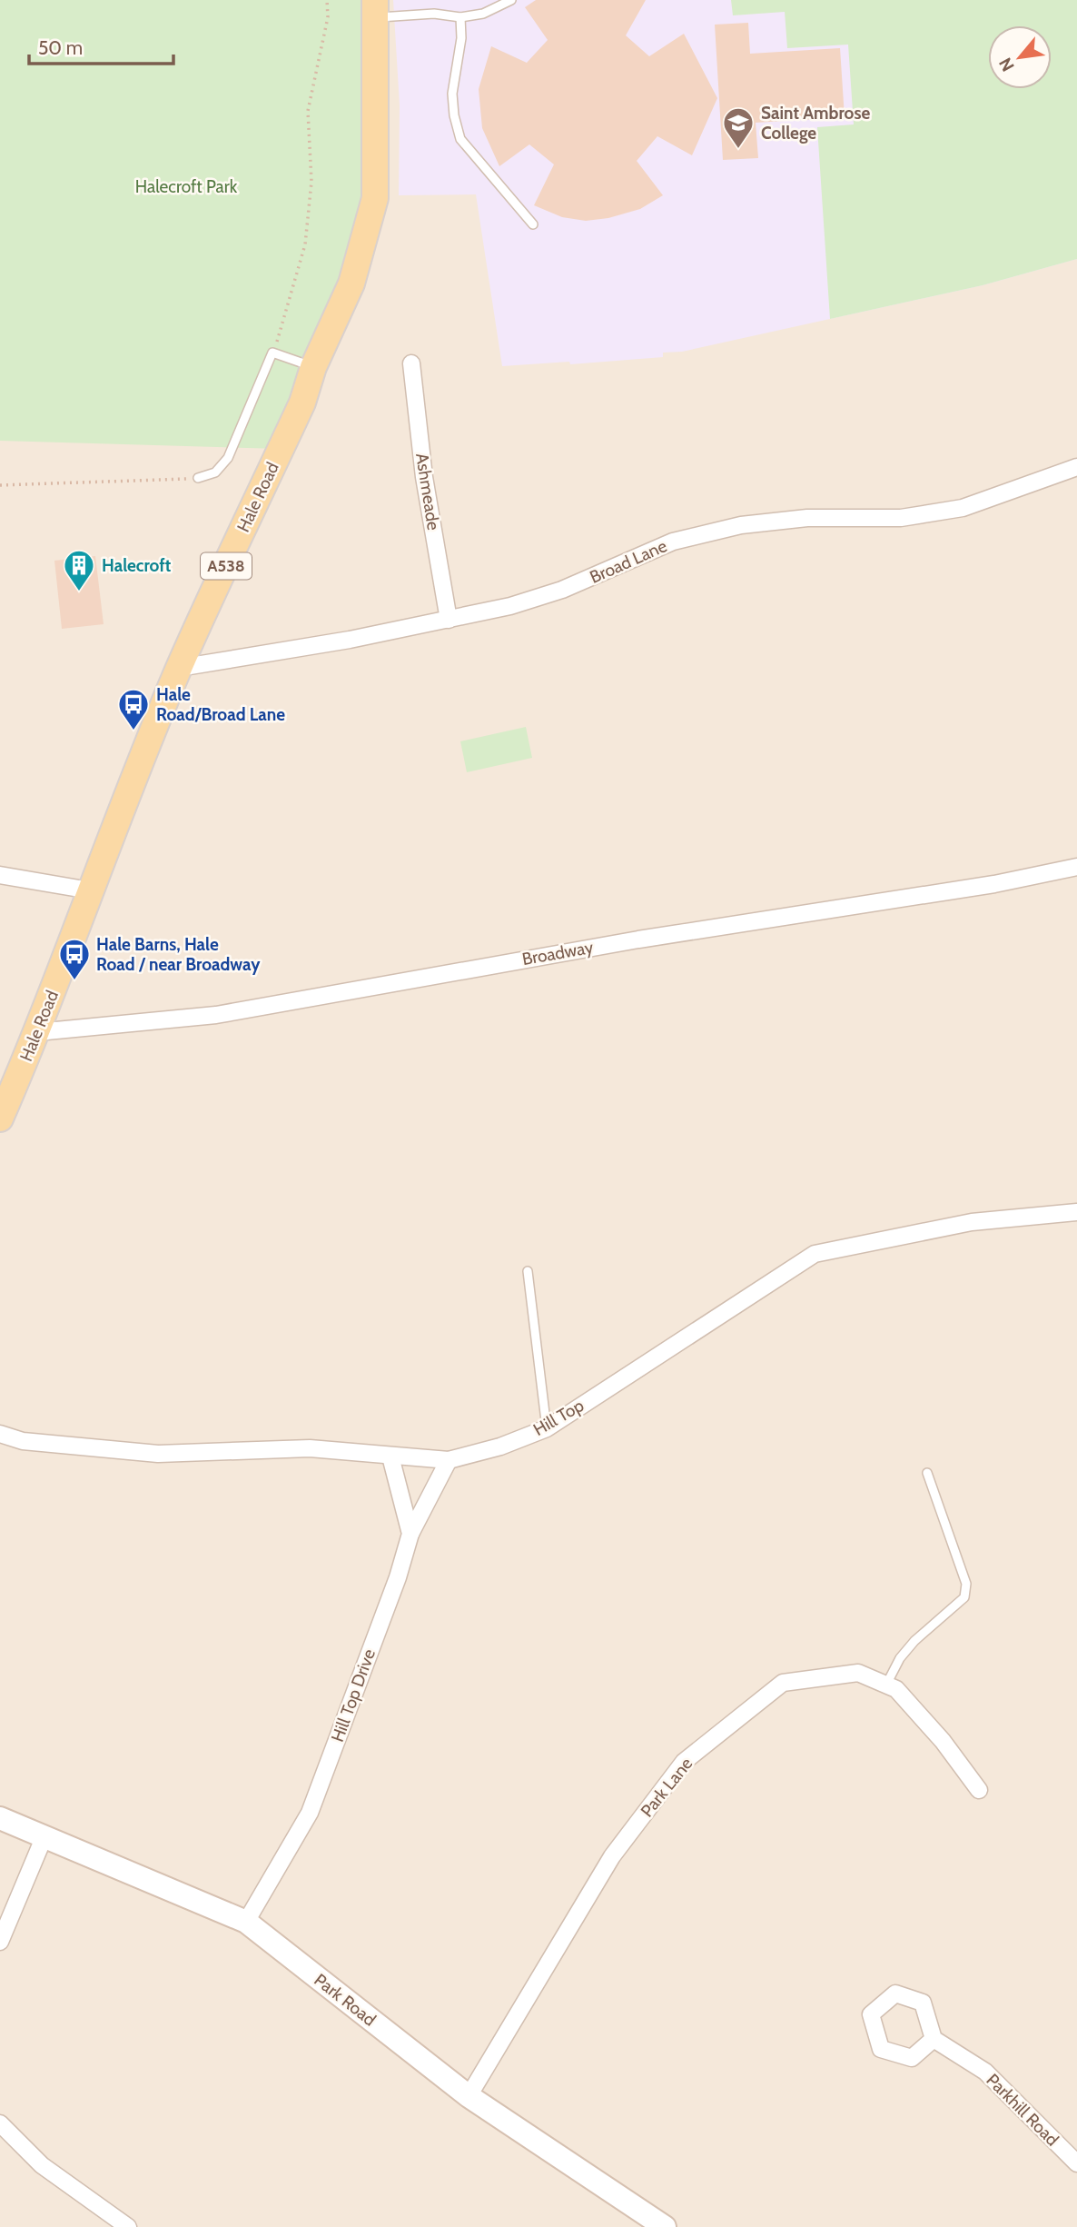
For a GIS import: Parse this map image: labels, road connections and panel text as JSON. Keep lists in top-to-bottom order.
{
  "streets": {
    "main road": ["Hale Road", "A538", "Park Road"],
    "street": [
      "Ashmeade",
      "Broad Lane",
      "Broadway",
      "Hill Top",
      "Hill Top Drive",
      "Park Lane",
      "Parkhill Road"
    ]
  },
  "crossings": [
    ["Ashmeade", "Broad Lane"],
    ["Hale Road", "Broad Lane"],
    ["Hale Road", "Broadway"],
    ["Hill Top", "Hill Top Drive"],
    ["Hill Top Drive", "Park Road"],
    ["Park Lane", "Park Road"]
  ],
  "parks": ["Halecroft Park"],
  "places": {
    "school or university": ["Saint Ambrose College"],
    "building": ["Halecroft"],
    "bus stop": ["Hale Road/Broad Lane", "Hale Barns, Hale Road / near Broadway"]
  },
  "scale_bar": "50 m",
  "north": "bottom left"
}
